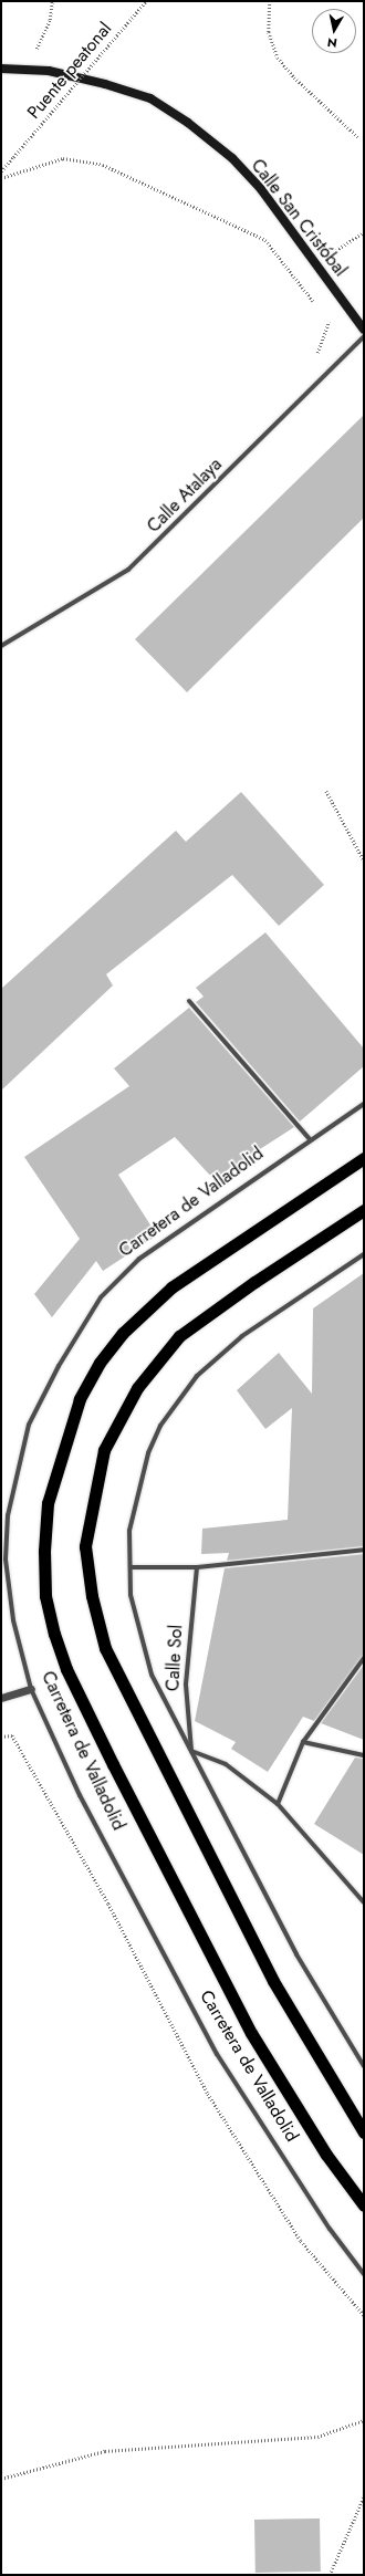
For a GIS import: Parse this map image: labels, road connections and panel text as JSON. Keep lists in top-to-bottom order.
{
  "streets": {
    "highway": ["Carretera de Valladolid"],
    "main road": ["Calle San Cristóbal"],
    "street": ["Calle Atalaya", "Calle Sol"],
    "path": ["Puente peatonal"]
  },
  "north": "bottom"
}
